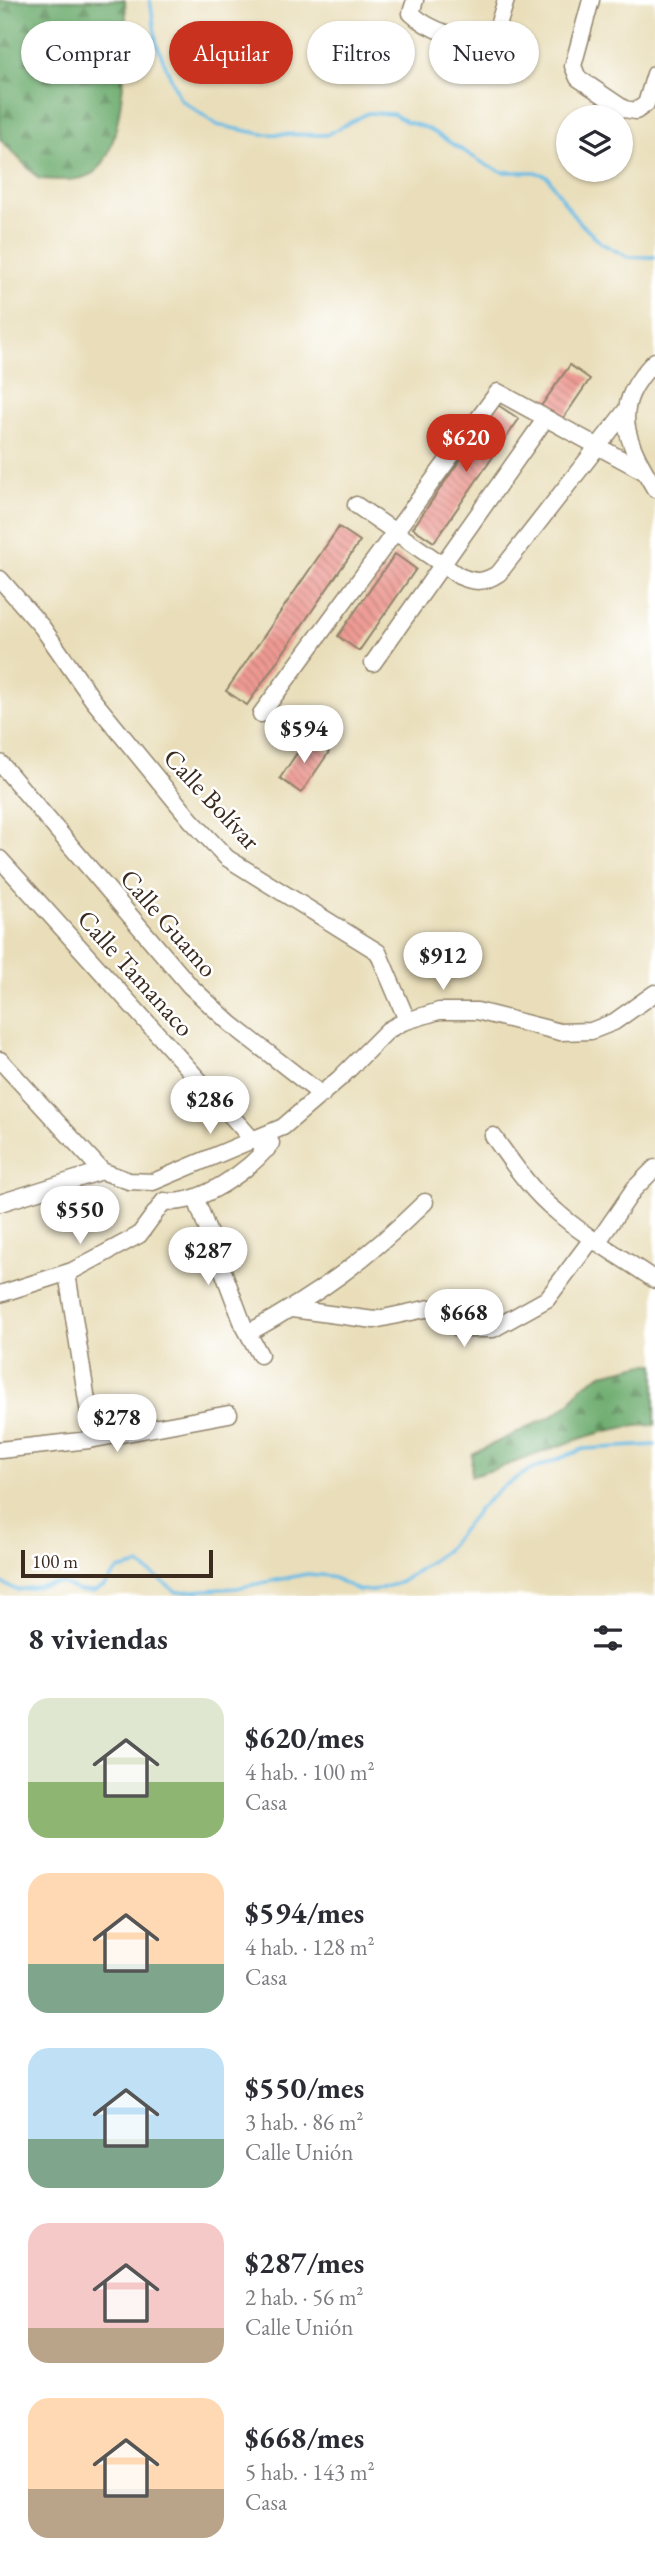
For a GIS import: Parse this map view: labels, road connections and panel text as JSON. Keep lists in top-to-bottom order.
{
  "streets": {
    "street": ["Calle Bolívar", "Calle Guamo", "Calle Tamanaco"]
  },
  "scale_bar": "100 m",
  "page": {
    "chip": [
      "Comprar",
      "Alquilar",
      "Filtros",
      "Nuevo"
    ],
    "price": [
      "$620",
      "$594",
      "$912",
      "$286",
      "$550",
      "$287",
      "$668",
      "$278"
    ],
    "scale": "100 m",
    "heading": "8 viviendas",
    "list": [
      {
        "name": "$620/mes",
        "note": "4 hab. · 100 m² · Casa"
      },
      {
        "name": "$594/mes",
        "note": "4 hab. · 128 m² · Casa"
      },
      {
        "name": "$550/mes",
        "note": "3 hab. · 86 m² · Calle Unión"
      },
      {
        "name": "$287/mes",
        "note": "2 hab. · 56 m² · Calle Unión"
      },
      {
        "name": "$668/mes",
        "note": "5 hab. · 143 m² · Casa"
      }
    ]
  }
}
